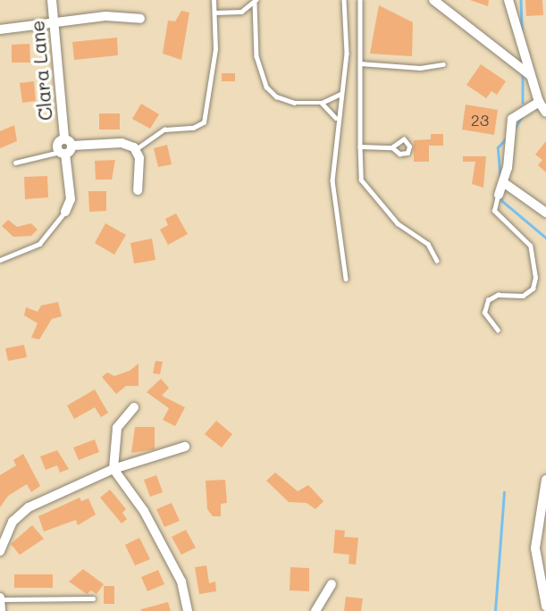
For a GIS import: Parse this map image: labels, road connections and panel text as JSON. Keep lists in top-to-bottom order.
{
  "streets": {
    "street": ["Clara Lane"]
  },
  "house_numbers": ["23"]
}
